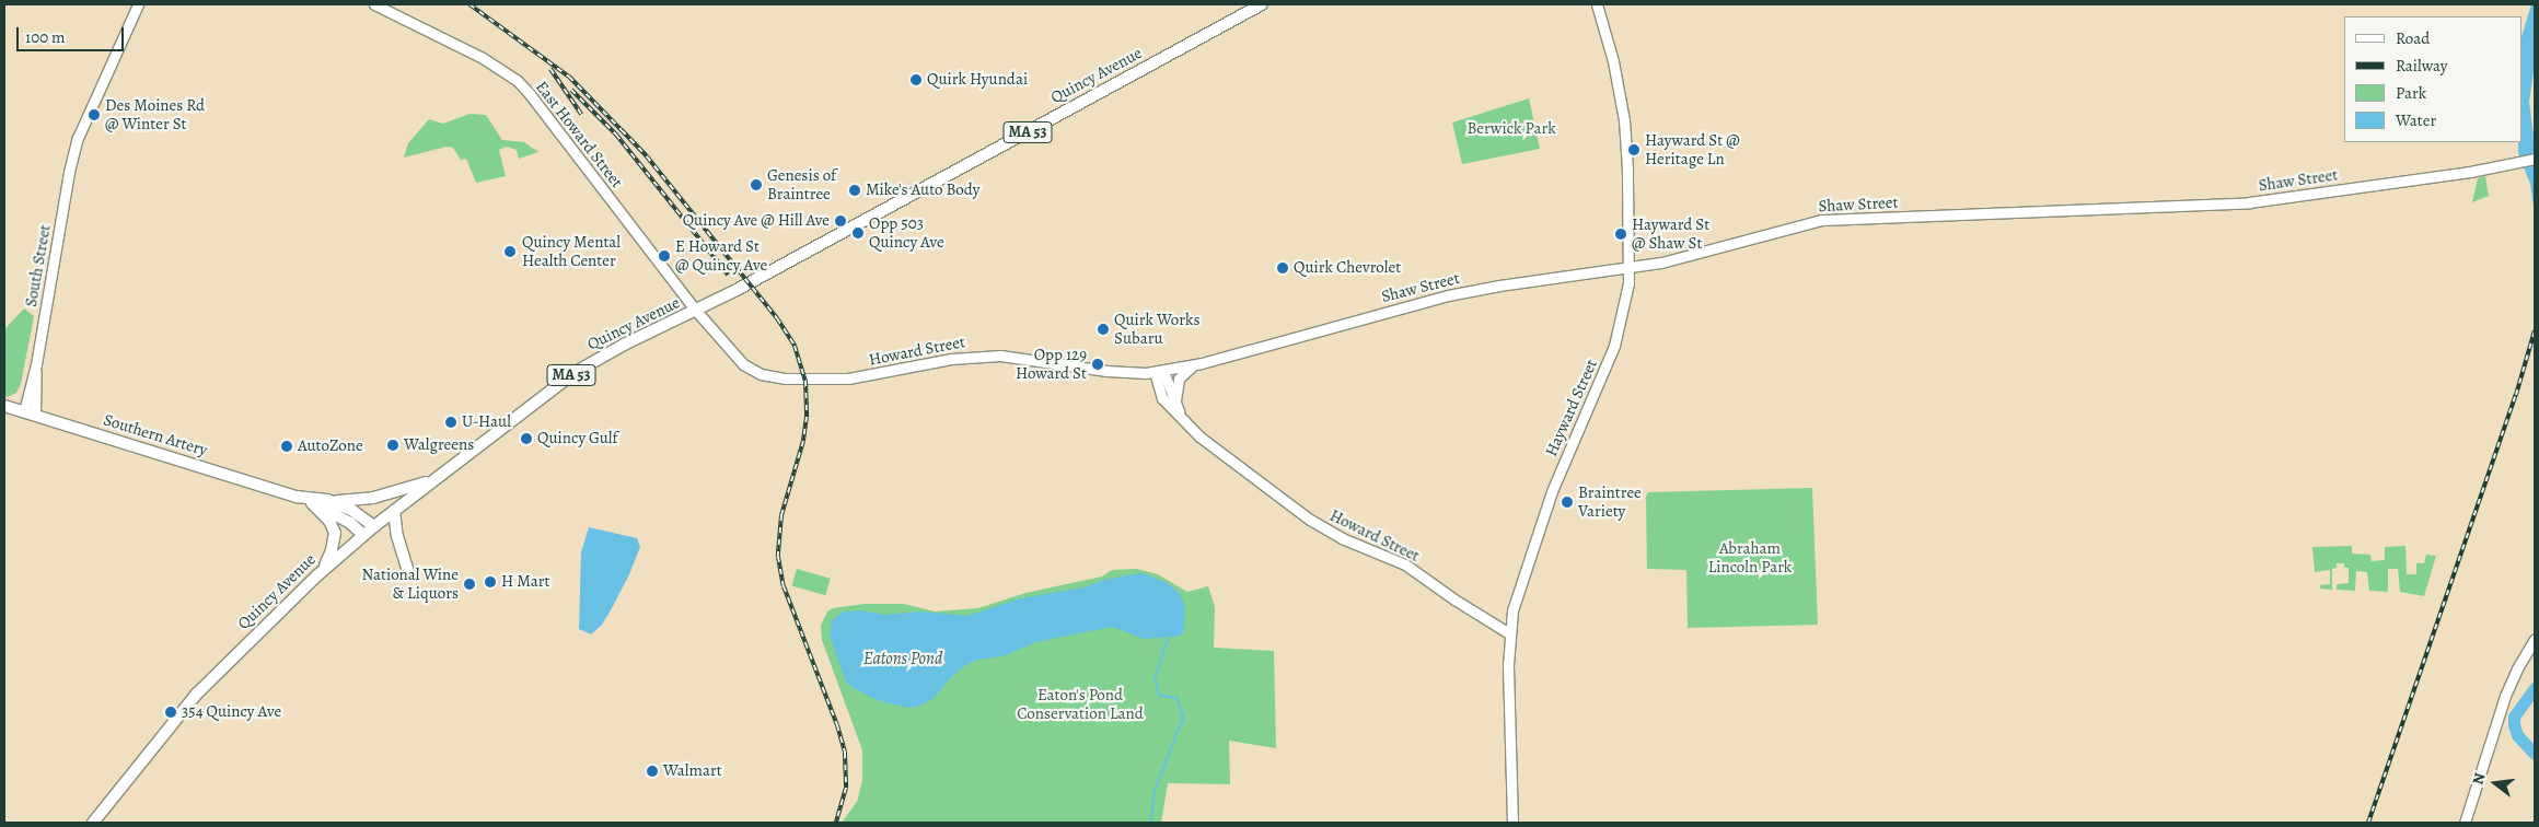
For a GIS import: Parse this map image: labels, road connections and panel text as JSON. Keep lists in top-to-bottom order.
{
  "streets": {
    "main road": ["Quincy Avenue", "MA 53", "Southern Artery"],
    "street": [
      "East Howard Street",
      "Shaw Street",
      "South Street",
      "Howard Street",
      "Hayward Street"
    ]
  },
  "crossings": [
    ["Quincy Avenue", "MA 53"],
    ["Quincy Avenue", "East Howard Street"],
    ["Quincy Avenue", "Southern Artery"],
    ["MA 53", "Southern Artery"],
    ["East Howard Street", "Howard Street"],
    ["Shaw Street", "Howard Street"],
    ["Shaw Street", "Hayward Street"],
    ["South Street", "Southern Artery"],
    ["Howard Street", "Hayward Street"]
  ],
  "water": ["Eatons Pond"],
  "parks": ["Berwick Park", "Abraham Lincoln Park", "Eaton's Pond Conservation Land"],
  "places": [
    "Quirk Hyundai",
    "Des Moines Rd @ Winter St",
    "Hayward St @ Heritage Ln",
    "Genesis of Braintree",
    "Mike's Auto Body",
    "Quincy Ave @ Hill Ave",
    "Opp 503 Quincy Ave",
    "Hayward St @ Shaw St",
    "Quincy Mental Health Center",
    "E Howard St @ Quincy Ave",
    "Quirk Chevrolet",
    "Quirk Works Subaru",
    "Opp 129 Howard St",
    "U-Haul",
    "Quincy Gulf",
    "Walgreens",
    "AutoZone",
    "Braintree Variety",
    "H Mart",
    "National Wine & Liquors",
    "354 Quincy Ave",
    "Walmart"
  ],
  "legend": [
    "Road",
    "Railway",
    "Park",
    "Water"
  ],
  "scale_bar": "100 m",
  "north": "left"
}
